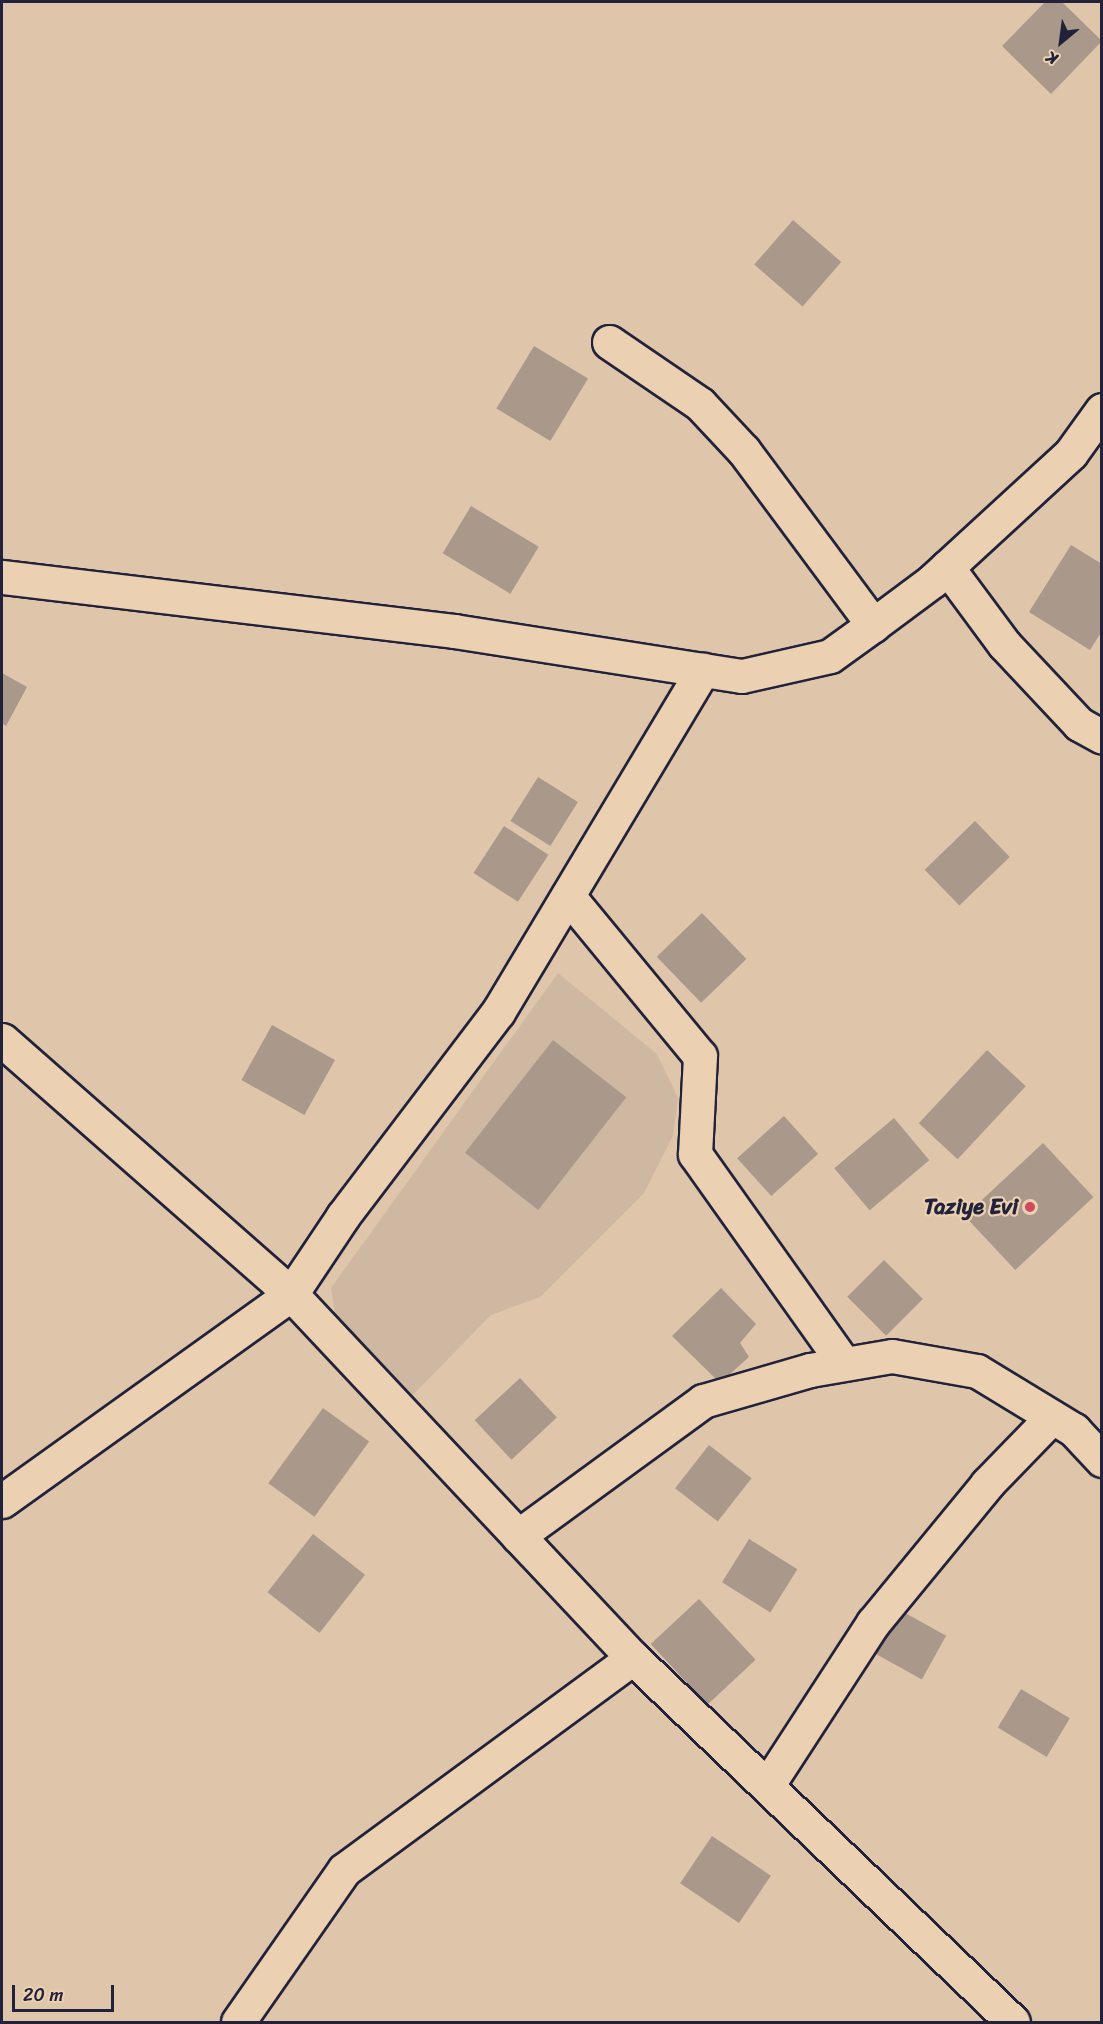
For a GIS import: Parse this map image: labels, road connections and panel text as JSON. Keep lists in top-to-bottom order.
{
  "places": ["Taziye Evi"],
  "scale_bar": "20 m",
  "north": "bottom left"
}
